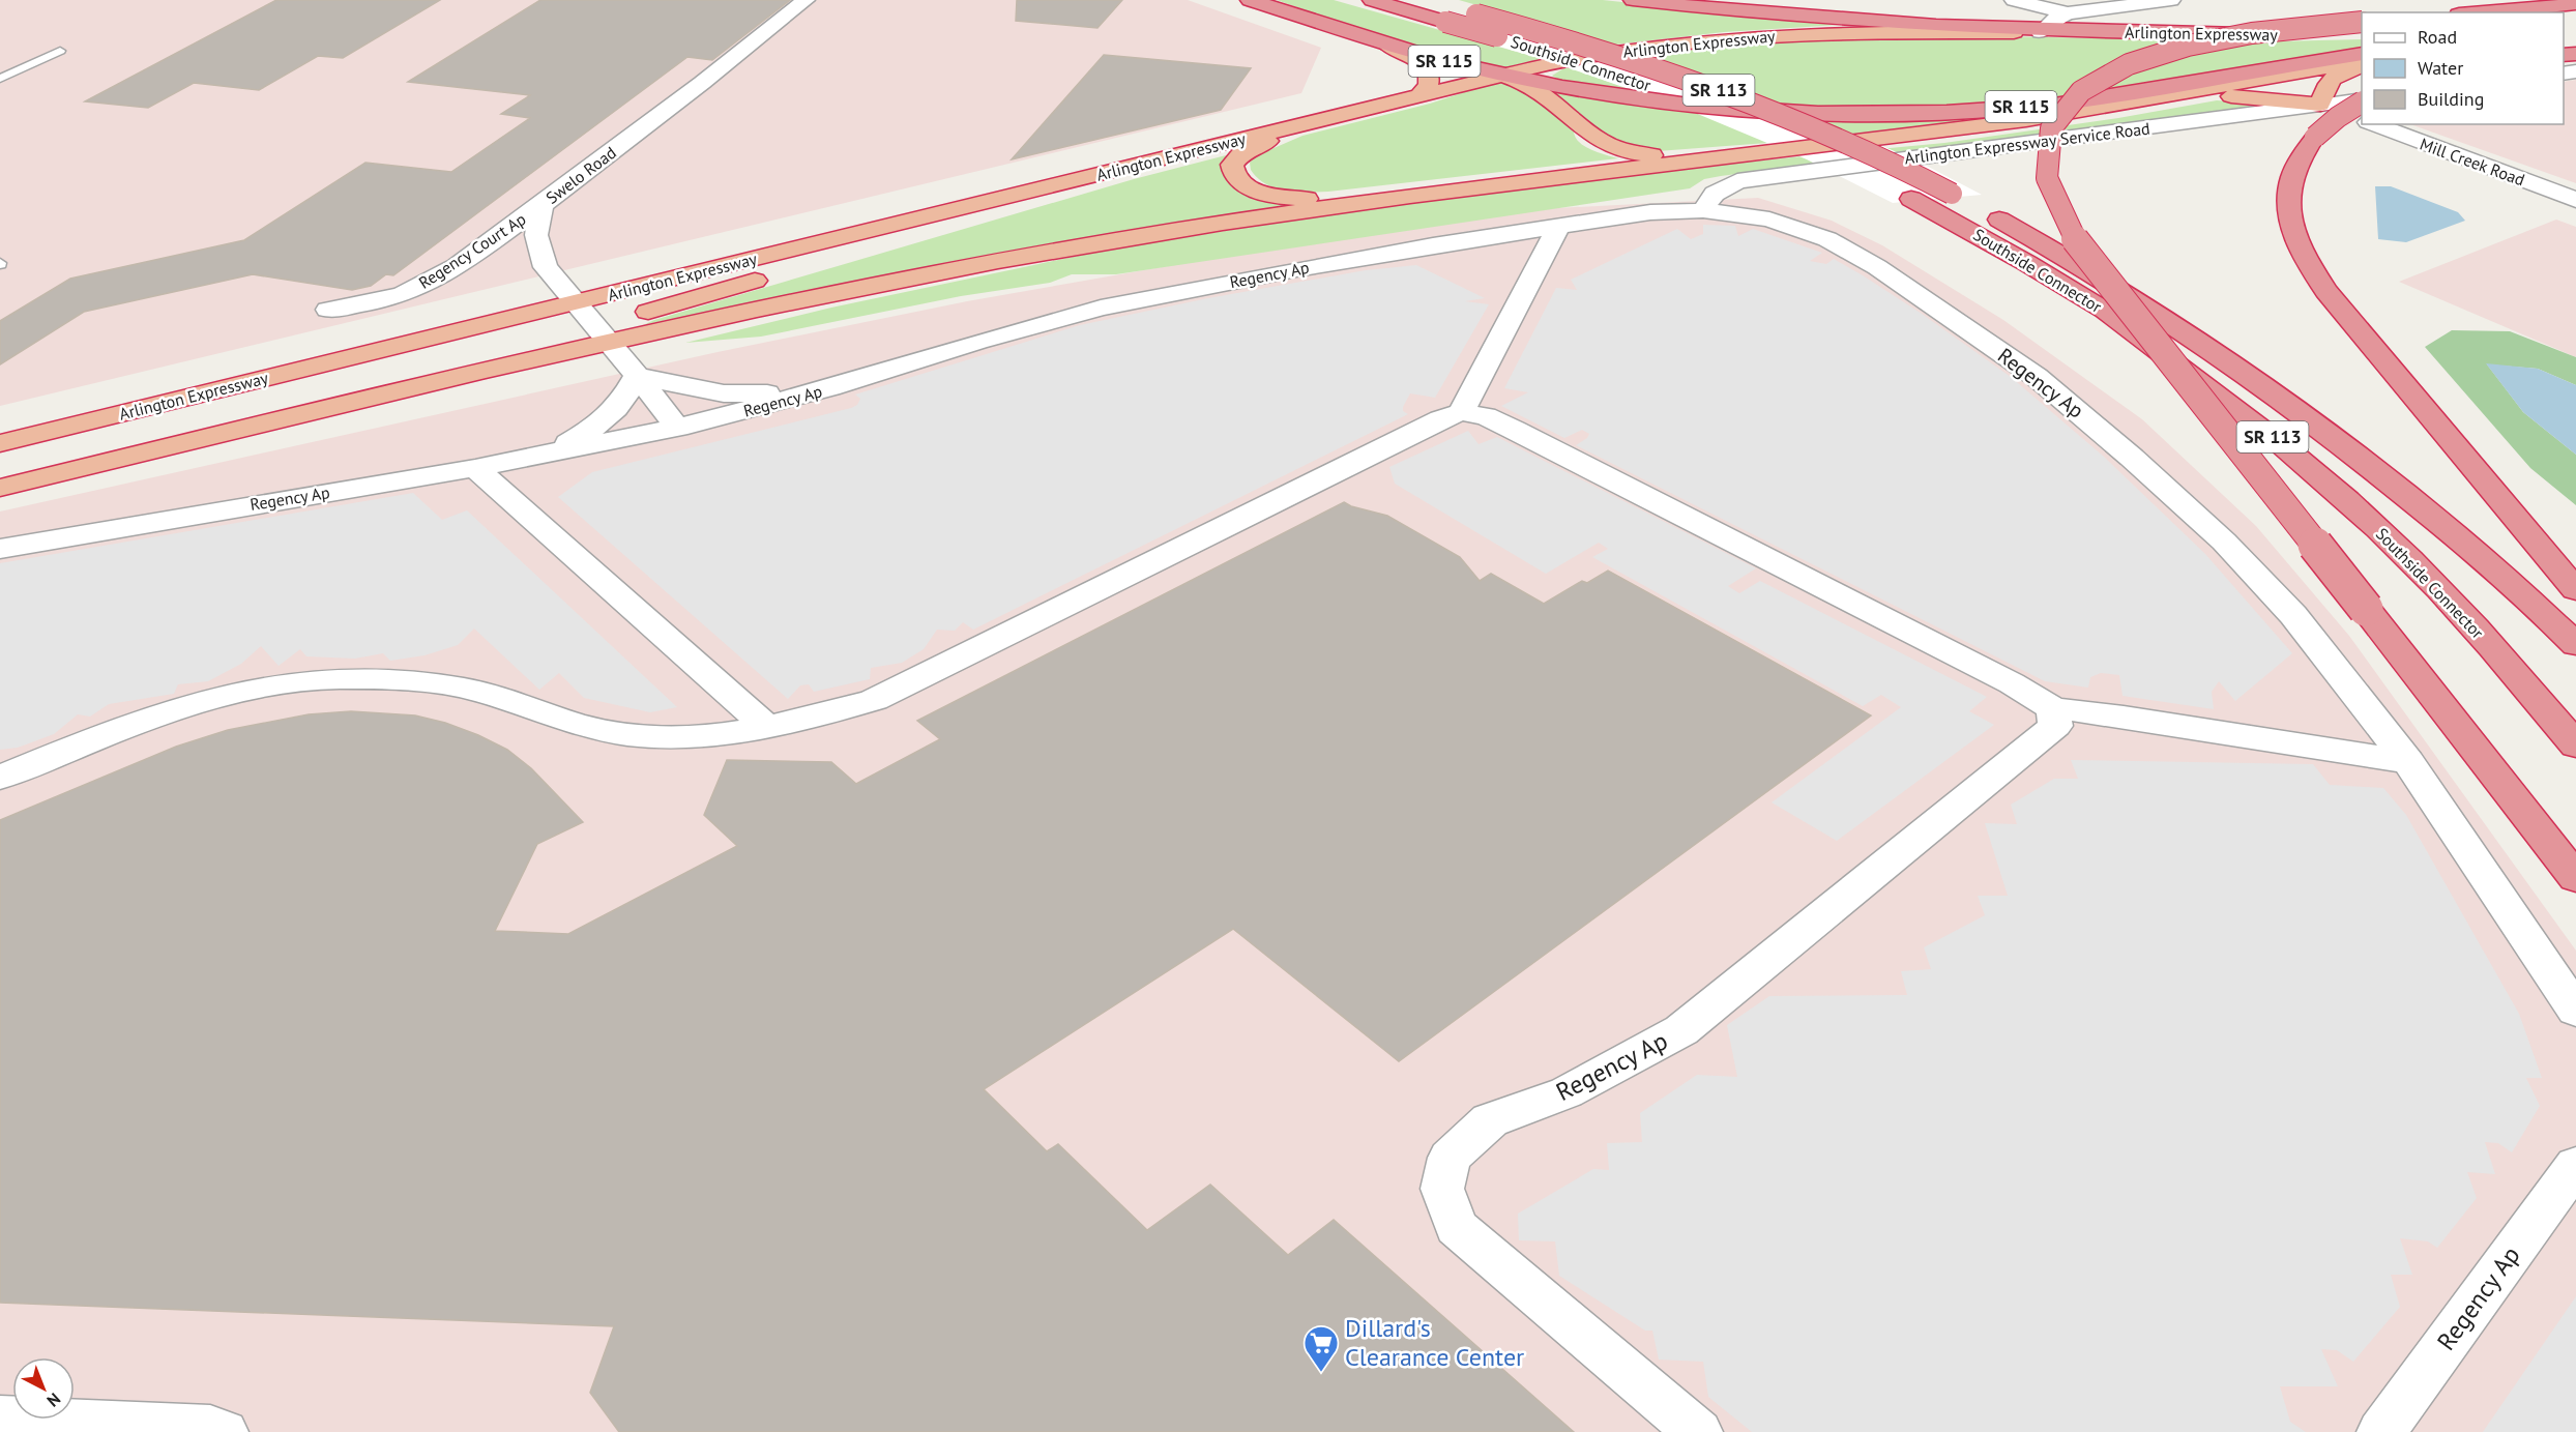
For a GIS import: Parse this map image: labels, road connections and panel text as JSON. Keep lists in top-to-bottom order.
{
  "streets": {
    "highway": [
      "Arlington Expressway",
      "SR 115",
      "Southside Connector",
      "SR 113"
    ],
    "street": [
      "Arlington Expressway Service Road",
      "Mill Creek Road",
      "Swelo Road",
      "Regency Court Ap",
      "Regency Ap"
    ]
  },
  "crossings": [
    ["Arlington Expressway", "SR 115"],
    ["Arlington Expressway", "Swelo Road"],
    ["Arlington Expressway Service Road", "Regency Ap"],
    ["Swelo Road", "Regency Court Ap"],
    ["Swelo Road", "Regency Ap"]
  ],
  "places": {
    "supermarket": ["Dillard's Clearance Center"]
  },
  "legend": ["Road", "Water", "Building"],
  "north": "bottom right"
}
